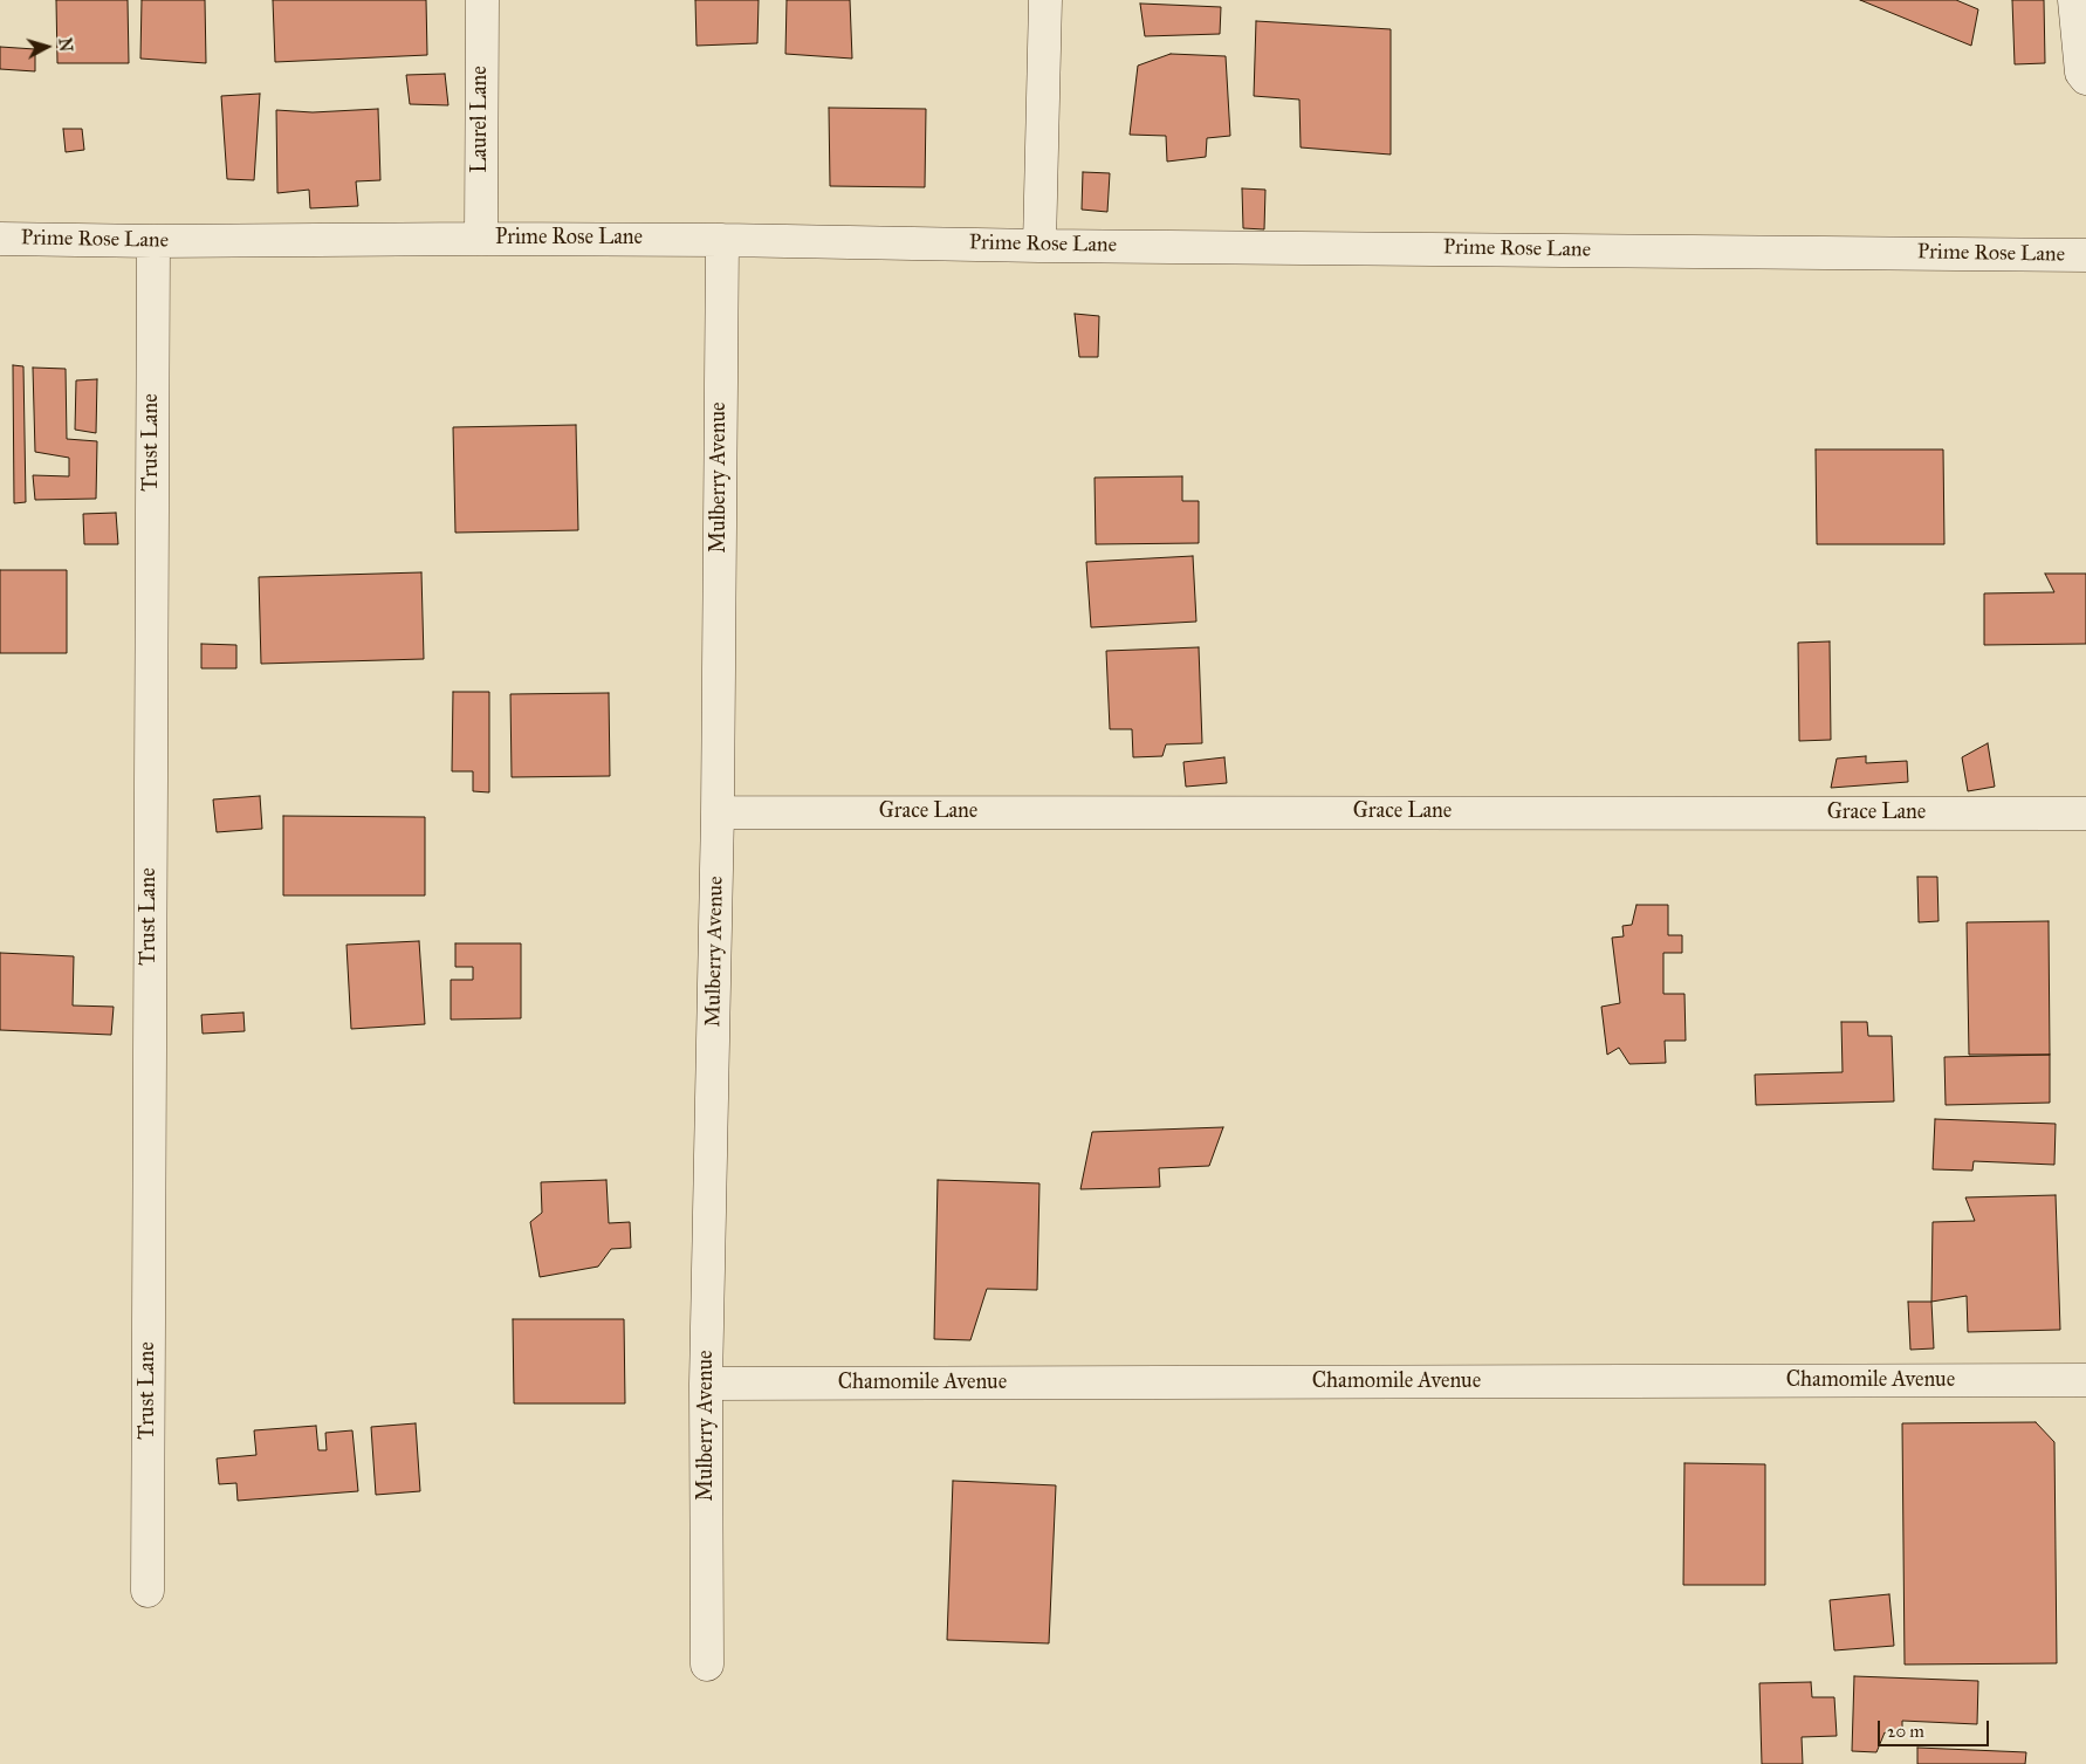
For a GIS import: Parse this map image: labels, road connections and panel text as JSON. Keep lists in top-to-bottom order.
{
  "streets": {
    "street": [
      "Laurel Lane",
      "Prime Rose Lane",
      "Trust Lane",
      "Mulberry Avenue",
      "Grace Lane",
      "Chamomile Avenue"
    ]
  },
  "crossings": [
    ["Laurel Lane", "Prime Rose Lane"],
    ["Prime Rose Lane", "Trust Lane"],
    ["Prime Rose Lane", "Mulberry Avenue"],
    ["Mulberry Avenue", "Grace Lane"],
    ["Mulberry Avenue", "Chamomile Avenue"]
  ],
  "scale_bar": "20 m",
  "north": "right"
}
